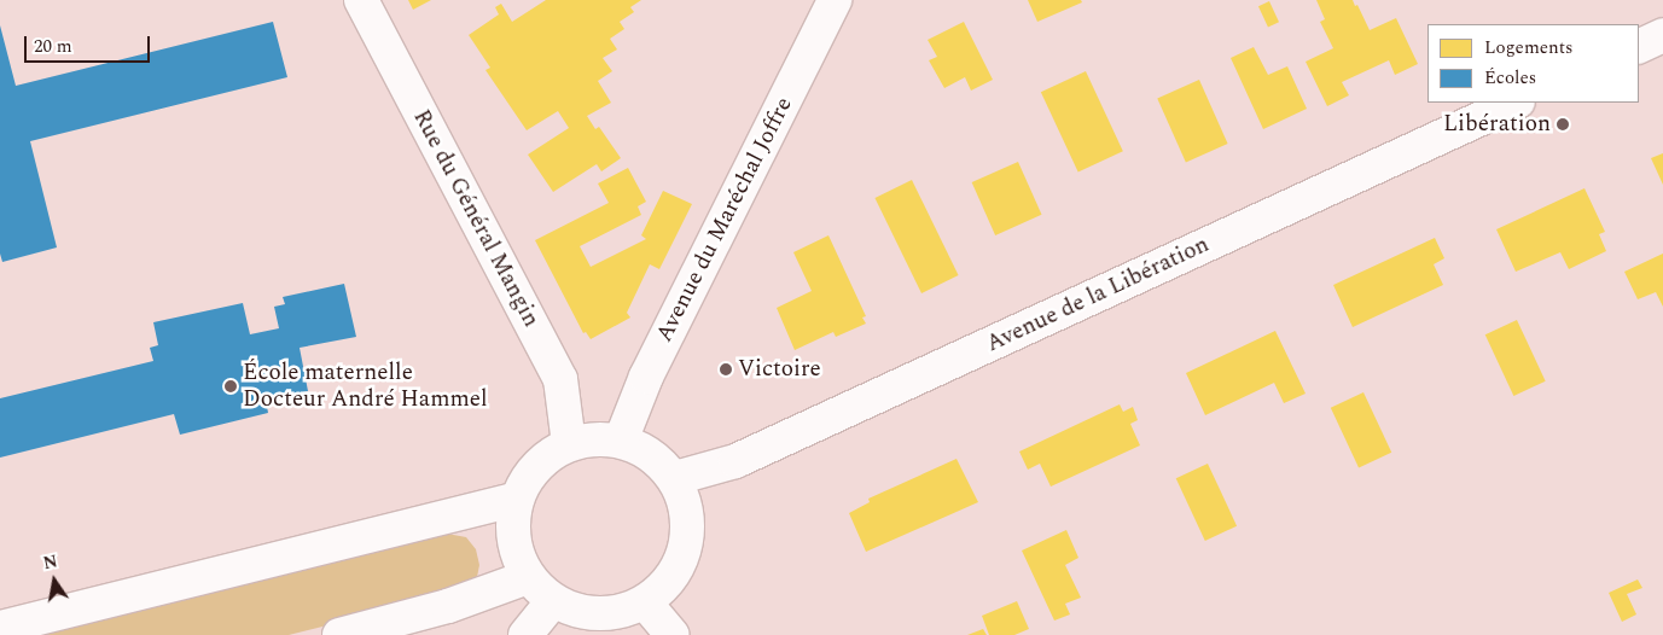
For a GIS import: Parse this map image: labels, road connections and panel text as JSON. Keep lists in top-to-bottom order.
{
  "streets": {
    "street": ["Rue du Général Mangin", "Avenue du Maréchal Joffre", "Avenue de la Libération"]
  },
  "crossings": [
    ["Rue du Général Mangin", "Avenue du Maréchal Joffre"],
    ["Rue du Général Mangin", "Avenue de la Libération"],
    ["Avenue du Maréchal Joffre", "Avenue de la Libération"]
  ],
  "places": ["Libération", "Victoire", "École maternelle Docteur André Hammel"],
  "legend": ["Logements", "Écoles"],
  "scale_bar": "20 m",
  "north": "top"
}
